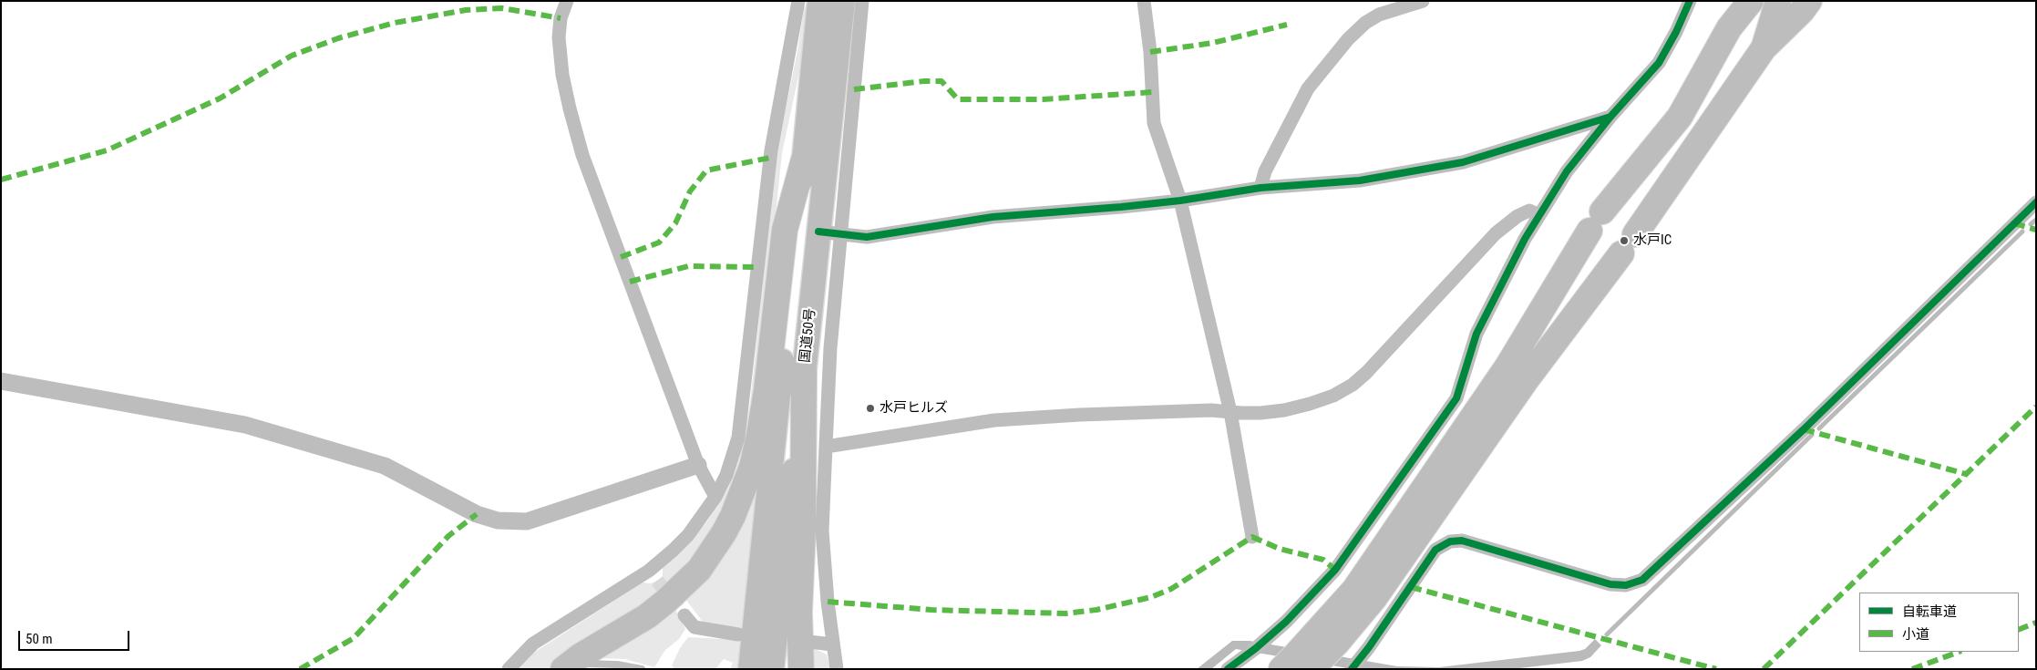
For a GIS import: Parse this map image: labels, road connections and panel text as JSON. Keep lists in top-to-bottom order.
{
  "streets": {
    "highway": ["国道50号"]
  },
  "places": ["水戸IC", "水戸ヒルズ"],
  "legend": ["自転車道", "小道"],
  "scale_bar": "50 m"
}
